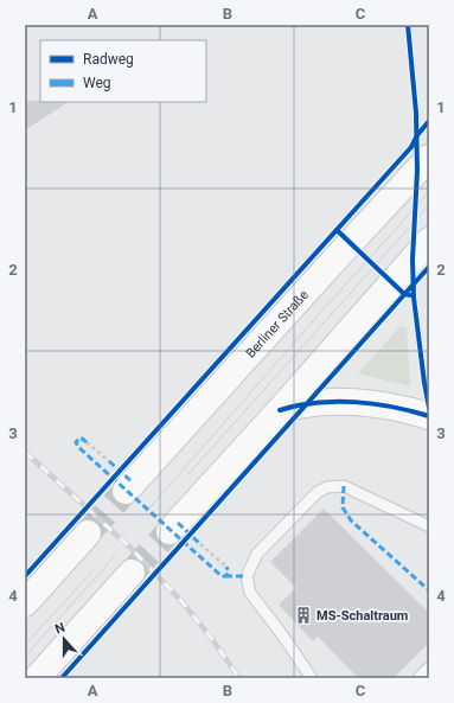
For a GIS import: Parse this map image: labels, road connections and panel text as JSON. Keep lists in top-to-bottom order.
{
  "streets": {
    "main road": ["Berliner Straße"]
  },
  "places": {
    "building": ["MS-Schaltraum"]
  },
  "legend": ["Radweg", "Weg"],
  "north": "top",
  "grid": {
    "columns": ["A", "B", "C"],
    "rows": [
      "1",
      "2",
      "3",
      "4"
    ]
  }
}
